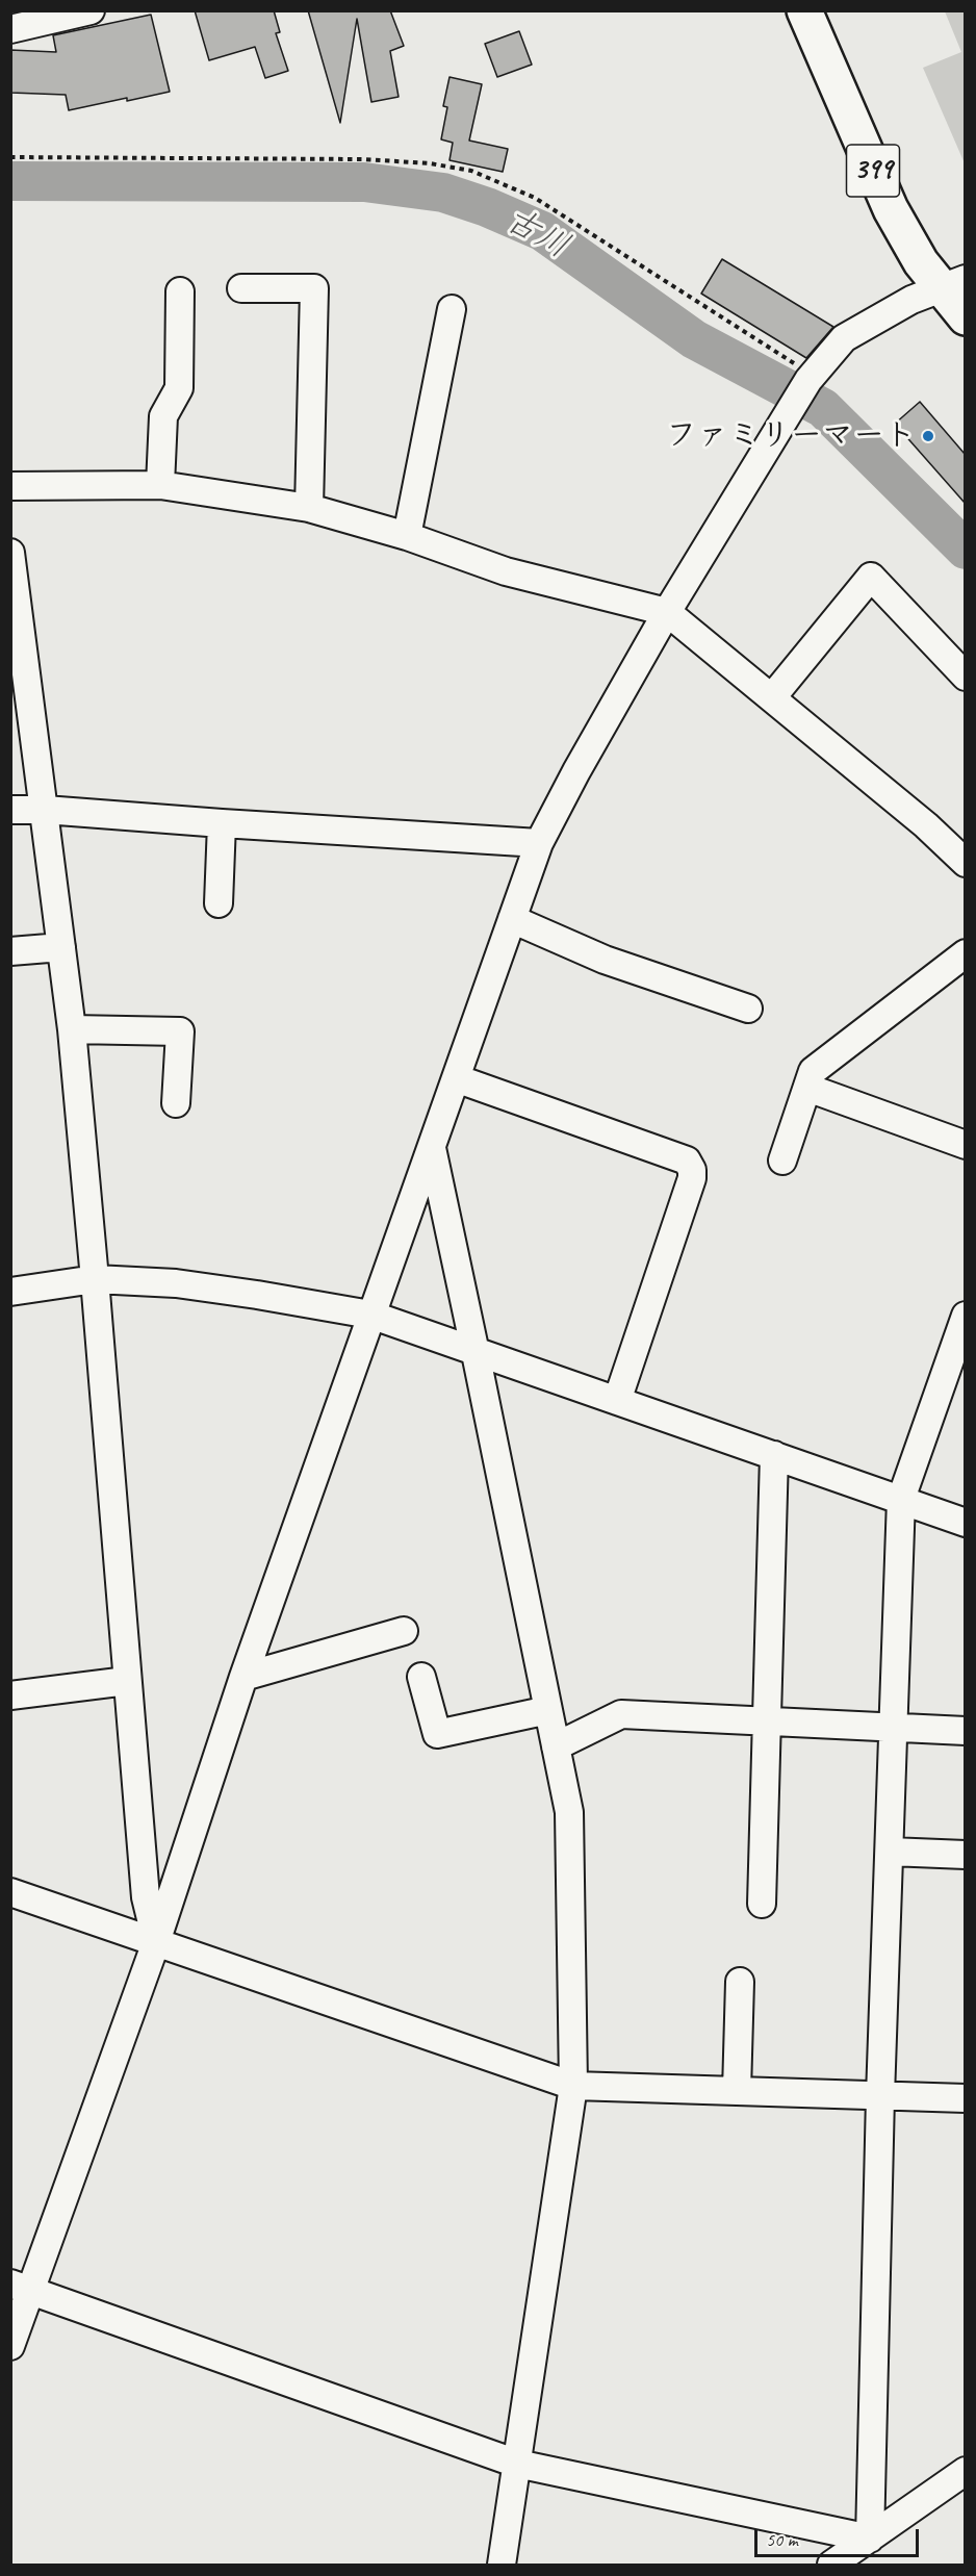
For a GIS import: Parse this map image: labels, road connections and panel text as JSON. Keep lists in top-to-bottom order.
{
  "streets": {
    "highway": ["399"]
  },
  "water": ["古川"],
  "places": ["ファミリーマート"],
  "scale_bar": "50 m"
}
